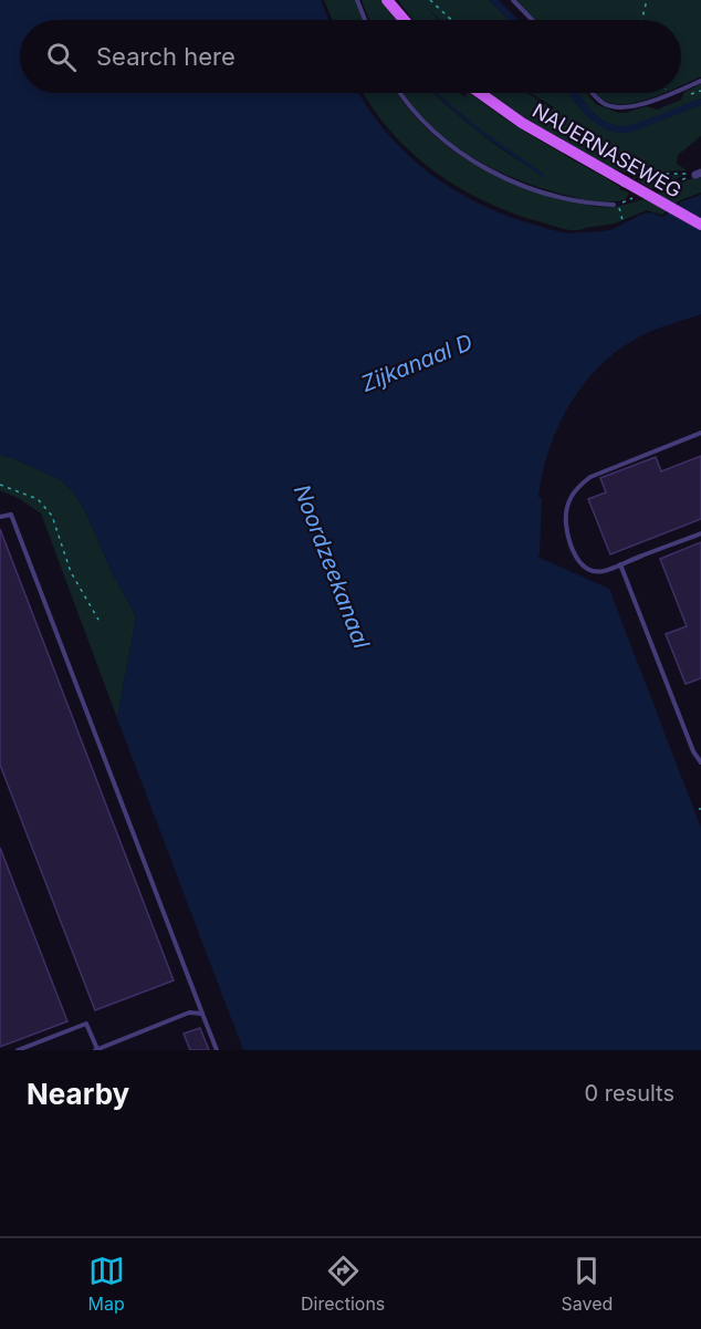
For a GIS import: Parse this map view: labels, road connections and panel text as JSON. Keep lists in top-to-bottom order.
{
  "streets": {
    "main road": ["NAUERNASEWEG"]
  },
  "water": ["Zijkanaal D", "Noordzeekanaal"],
  "page": {
    "search": "Search here",
    "heading": ["Nearby", "0 results"],
    "nav": ["Map", "Directions", "Saved"]
  }
}
